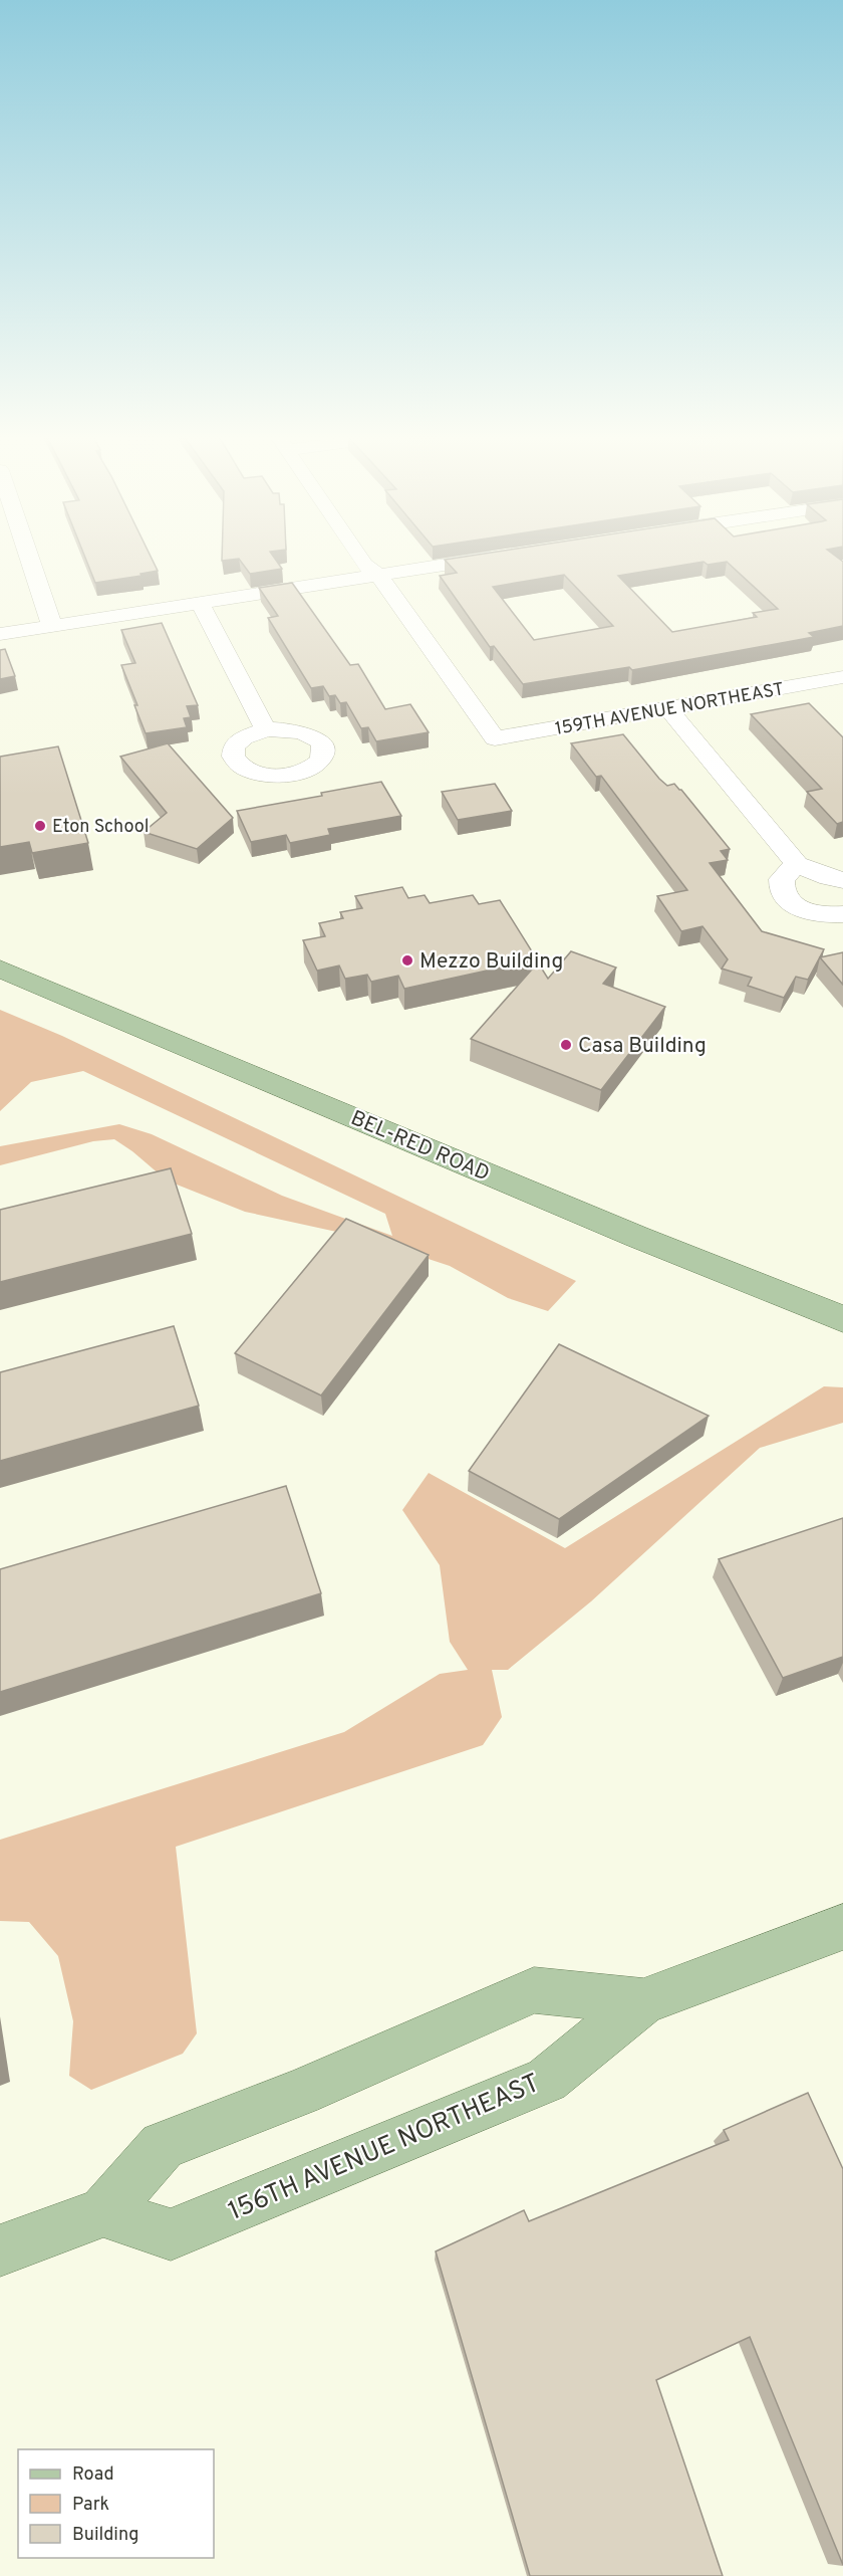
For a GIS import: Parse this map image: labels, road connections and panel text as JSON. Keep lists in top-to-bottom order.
{
  "streets": {
    "main road": ["BEL-RED ROAD", "156TH AVENUE NORTHEAST"],
    "street": ["159TH AVENUE NORTHEAST"]
  },
  "places": ["Eton School", "Mezzo Building", "Casa Building"],
  "legend": ["Road", "Park", "Building"]
}
